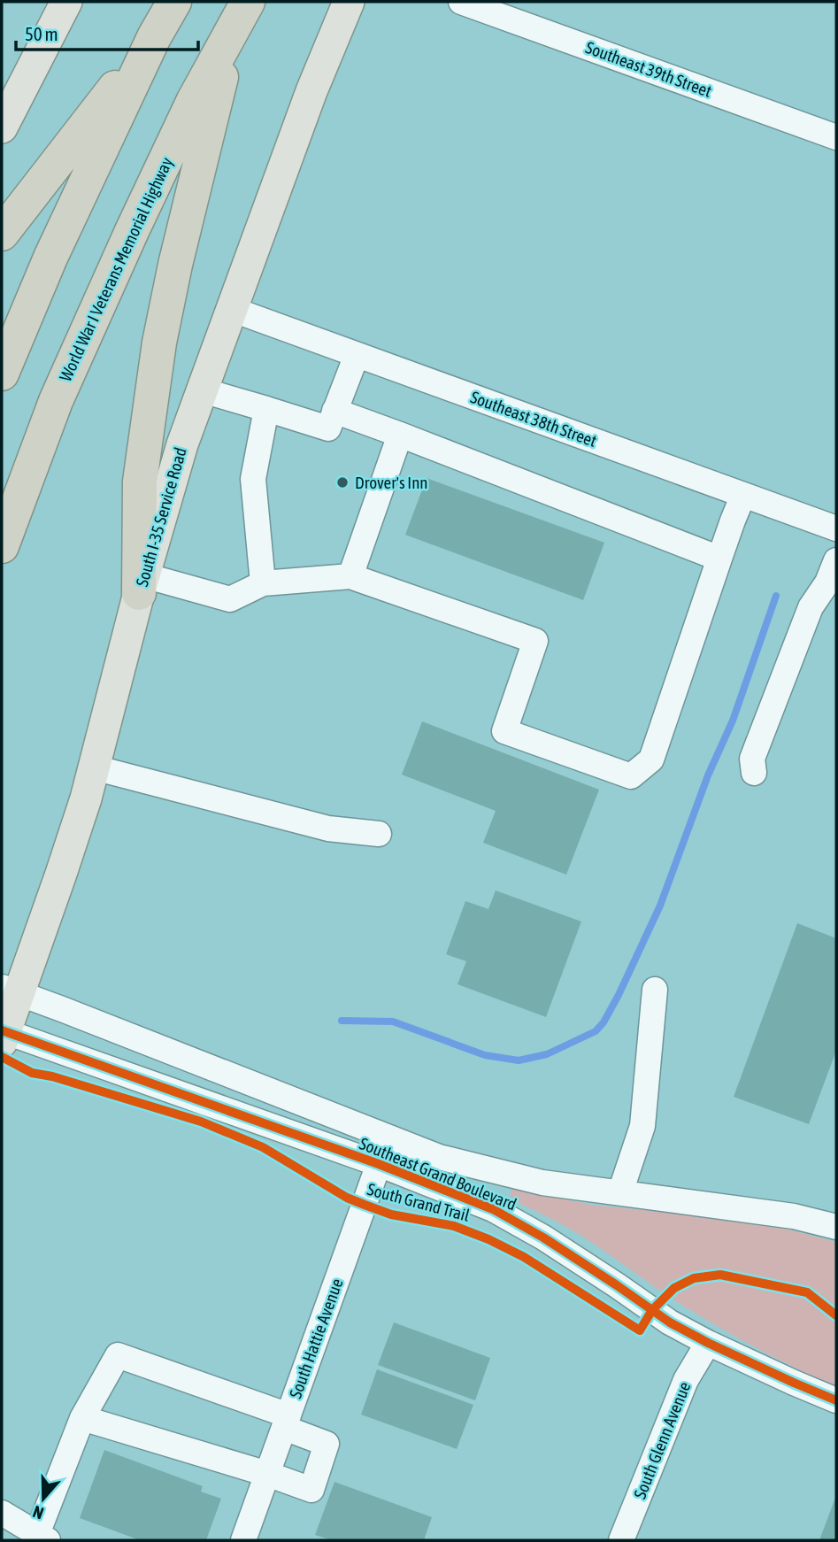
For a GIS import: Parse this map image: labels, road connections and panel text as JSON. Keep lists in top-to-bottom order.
{
  "streets": {
    "highway": ["World War I Veterans Memorial Highway"],
    "main road": ["South I-35 Service Road"],
    "street": [
      "Southeast 39th Street",
      "Southeast 38th Street",
      "Southeast Grand Boulevard",
      "South Hattie Avenue",
      "South Glenn Avenue"
    ],
    "cycle path": ["South Grand Trail"]
  },
  "crossings": [
    ["Southeast 38th Street", "South I-35 Service Road"],
    ["South I-35 Service Road", "Southeast Grand Boulevard"],
    ["Southeast Grand Boulevard", "South Hattie Avenue"],
    ["Southeast Grand Boulevard", "South Glenn Avenue"]
  ],
  "places": ["Drover's Inn"],
  "scale_bar": "50 m",
  "north": "bottom"
}
